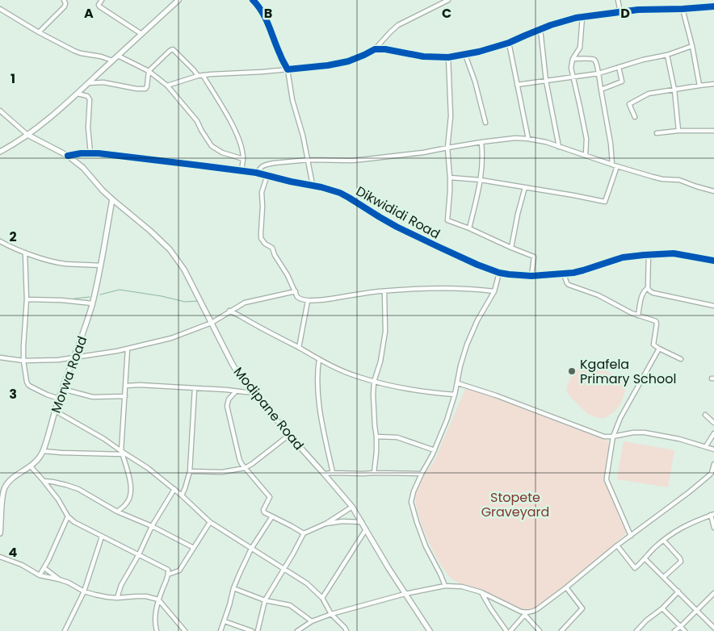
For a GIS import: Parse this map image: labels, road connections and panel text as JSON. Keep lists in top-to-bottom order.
{
  "streets": {
    "main road": ["Morwa Road", "Modipane Road"],
    "street": ["Dikwididi Road"]
  },
  "crossings": [
    ["Dikwididi Road", "Modipane Road"],
    ["Morwa Road", "Modipane Road"]
  ],
  "parks": ["Stopete Graveyard"],
  "places": ["Kgafela Primary School"],
  "grid": {
    "columns": [
      "A",
      "B",
      "C",
      "D"
    ],
    "rows": [
      "1",
      "2",
      "3",
      "4"
    ]
  }
}
